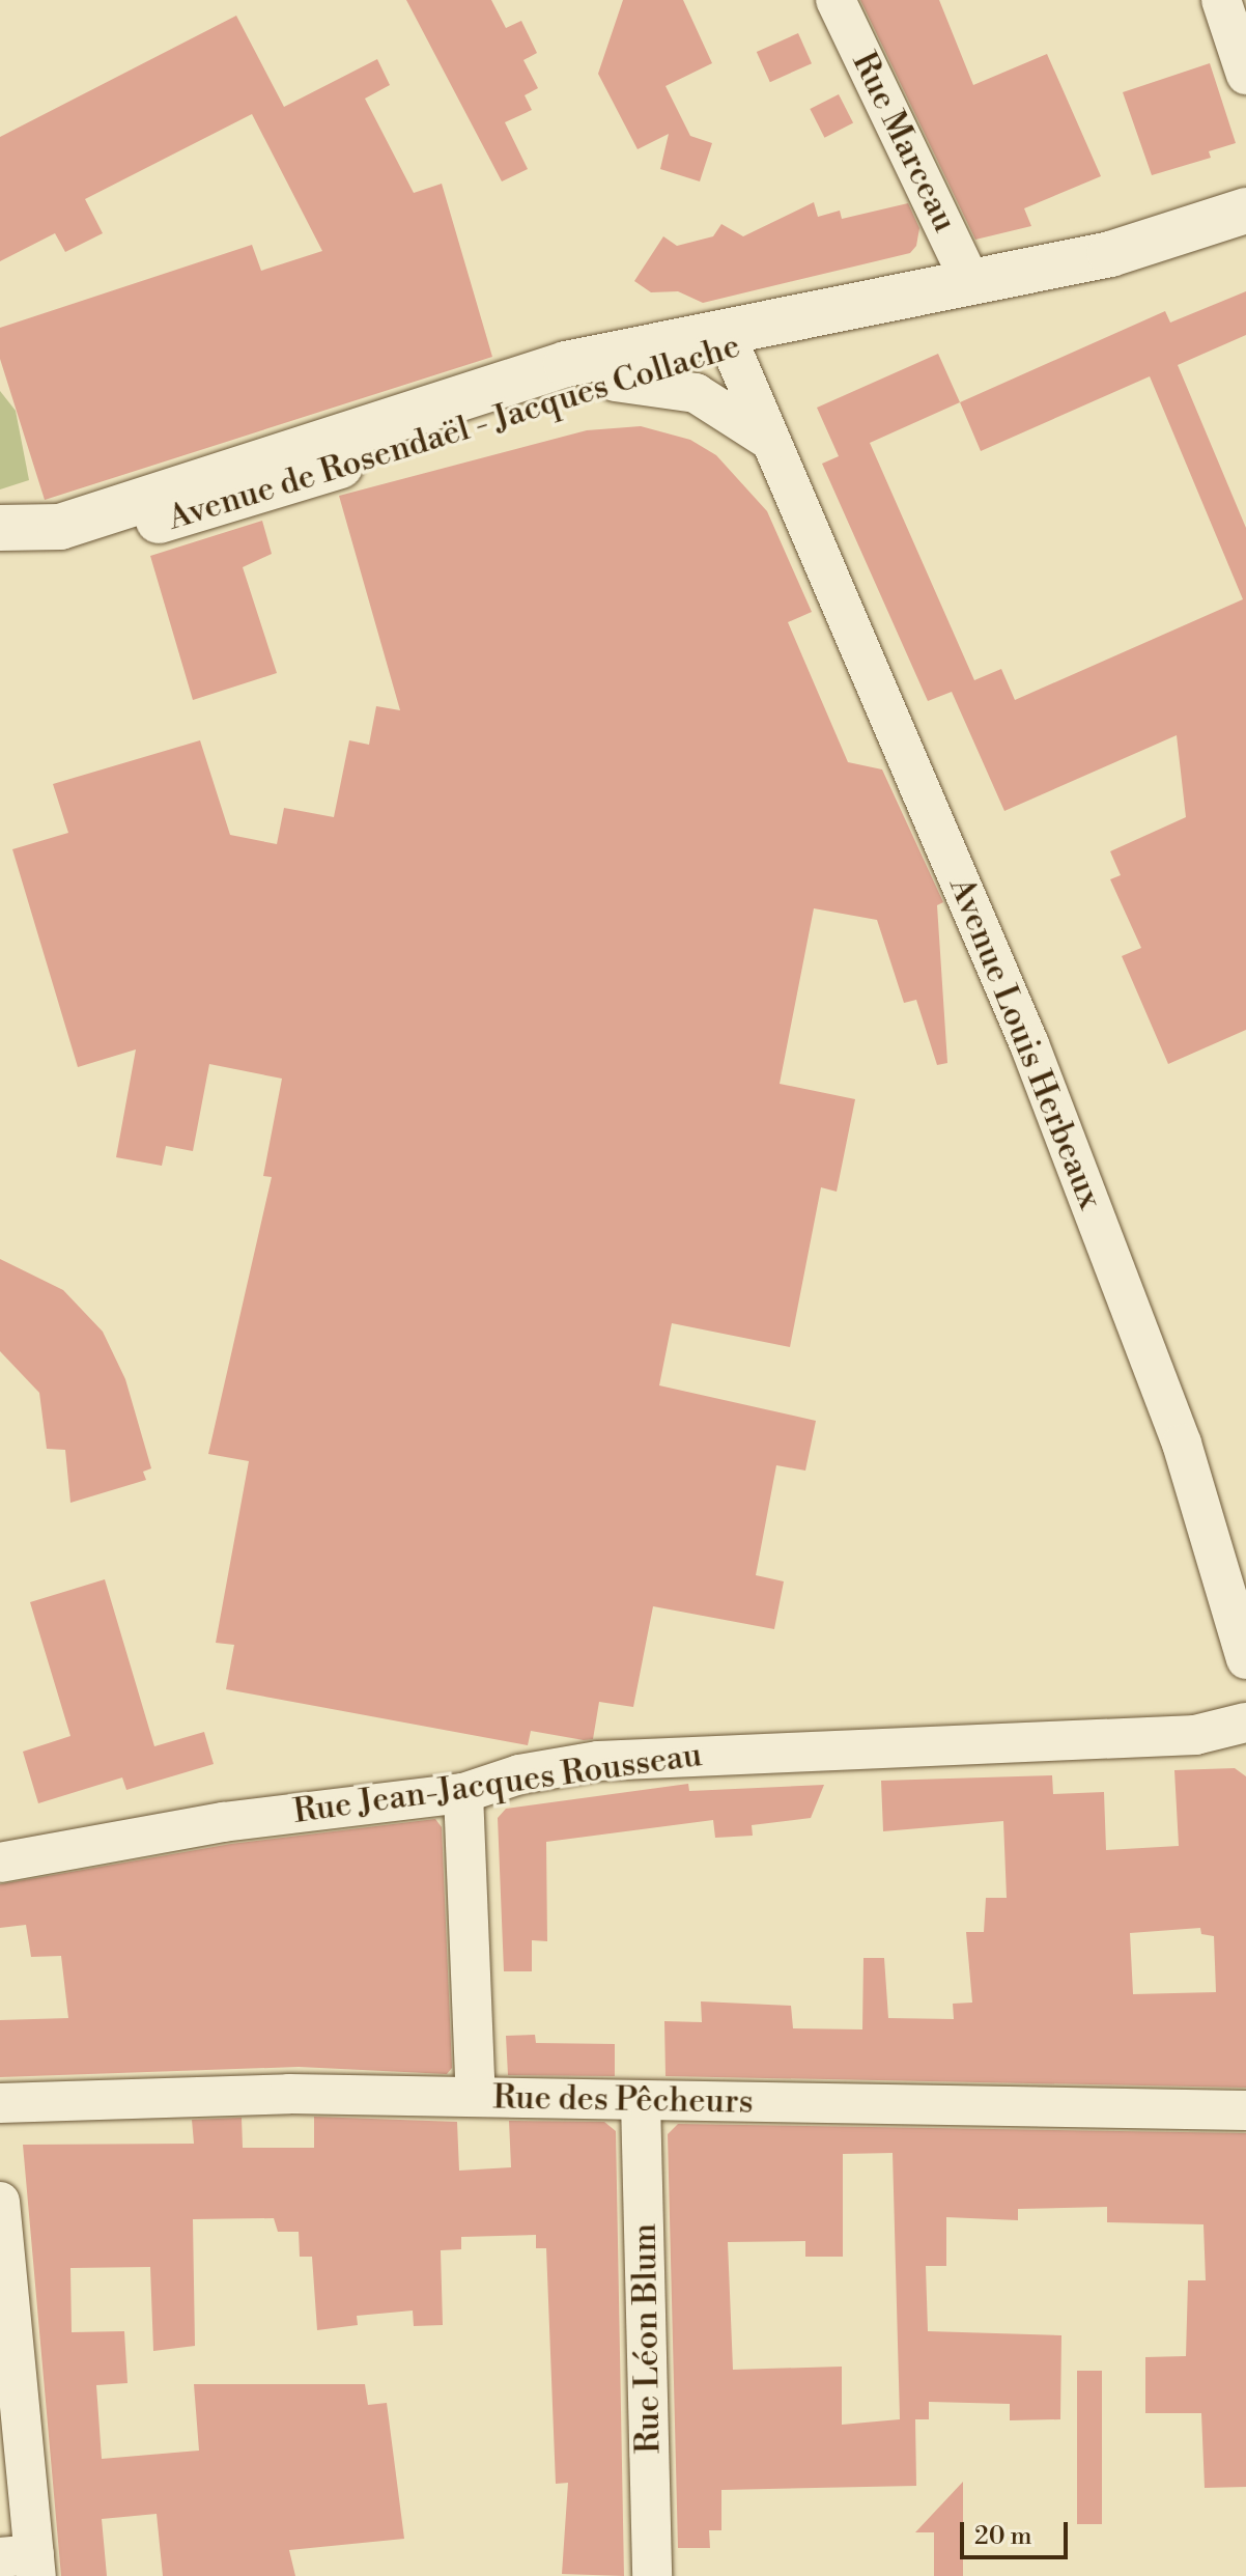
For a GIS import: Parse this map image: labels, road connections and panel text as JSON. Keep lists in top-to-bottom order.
{
  "streets": {
    "street": [
      "Rue Marceau",
      "Avenue de Rosendaël - Jacques Collache",
      "Avenue Louis Herbeaux",
      "Rue Jean-Jacques Rousseau",
      "Rue des Pêcheurs",
      "Rue Léon Blum"
    ]
  },
  "crossings": [
    ["Rue Marceau", "Avenue de Rosendaël - Jacques Collache"],
    ["Avenue de Rosendaël - Jacques Collache", "Avenue Louis Herbeaux"],
    ["Rue des Pêcheurs", "Rue Léon Blum"]
  ],
  "scale_bar": "20 m"
}
